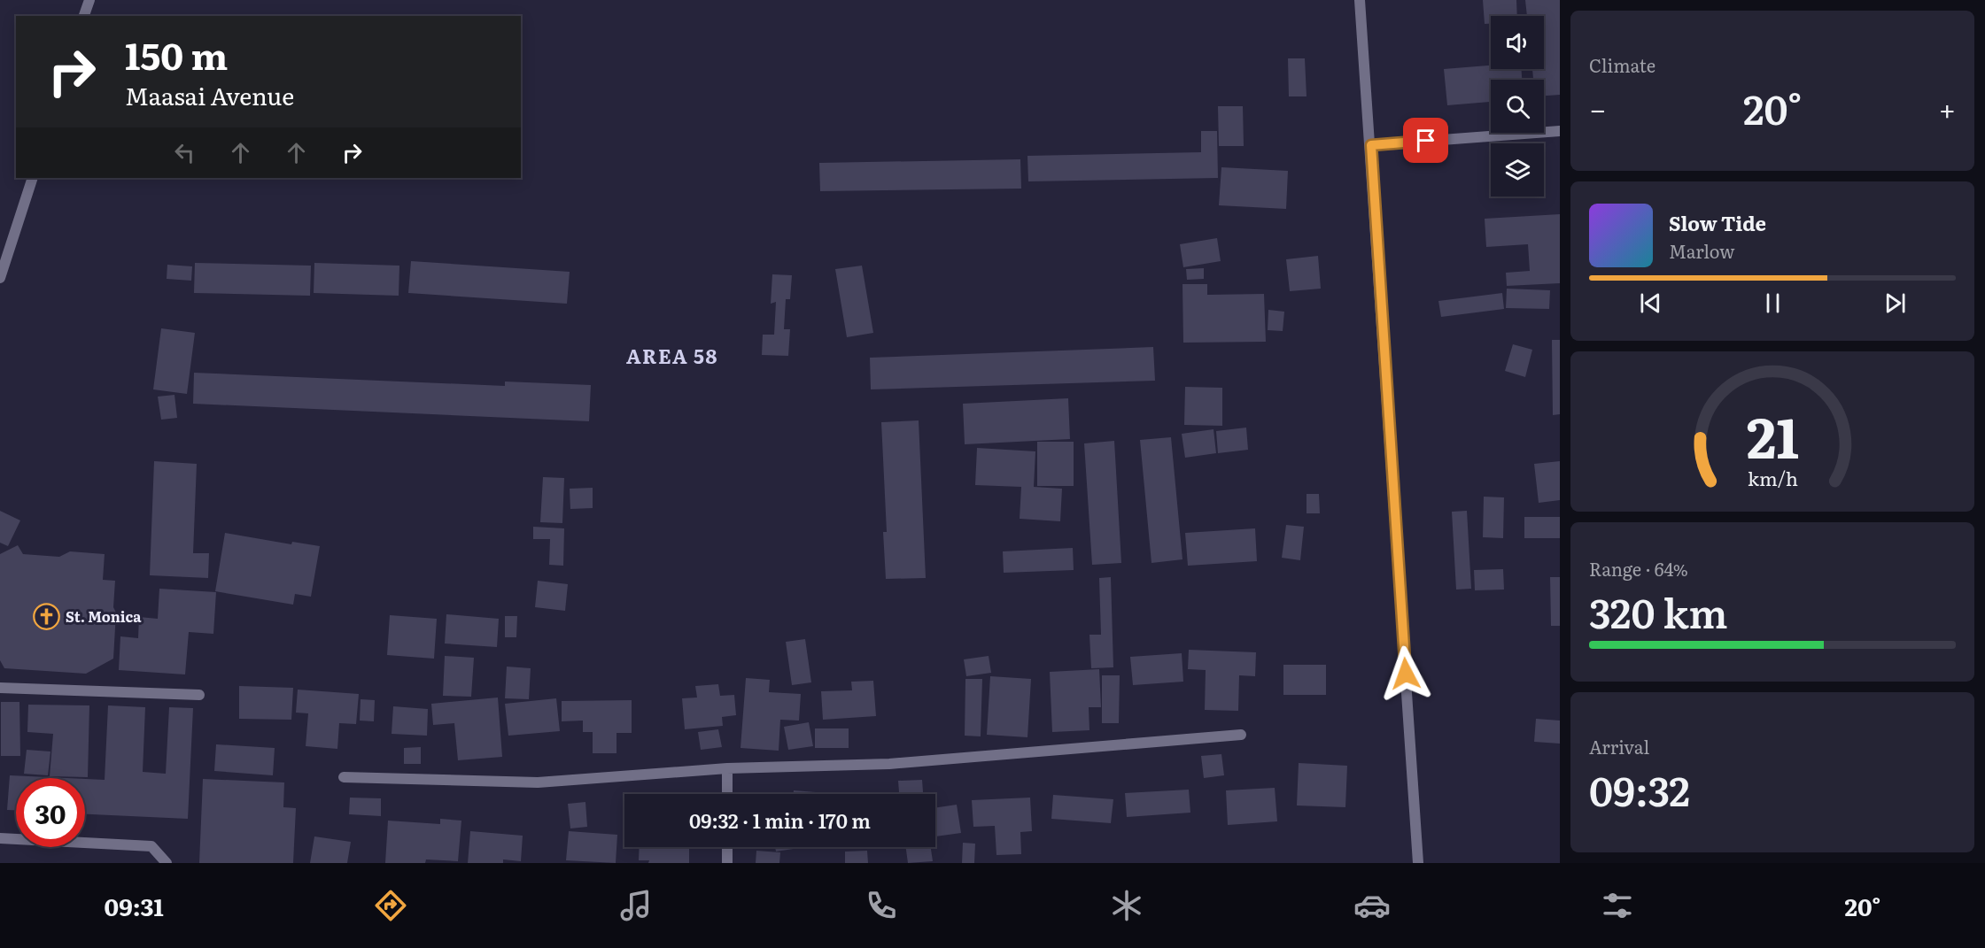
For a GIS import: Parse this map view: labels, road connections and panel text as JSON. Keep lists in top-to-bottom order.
{
  "districts": ["AREA 58"],
  "places": {
    "church": ["St. Monica"]
  },
  "page": {
    "tile": [
      "Climate",
      ["Range · 64%", "320 km"],
      ["Arrival", "09:32"]
    ],
    "turn": ["150 m", "Maasai Avenue"],
    "heat": ["−", "20°", "+"],
    "song": ["Slow Tide", "Marlow"],
    "limit": "30",
    "trip": "09:32 · 1 min · 170 m",
    "tabs": ["09:31", "20°"],
    "gauge": ["21", "km/h"]
  }
}
